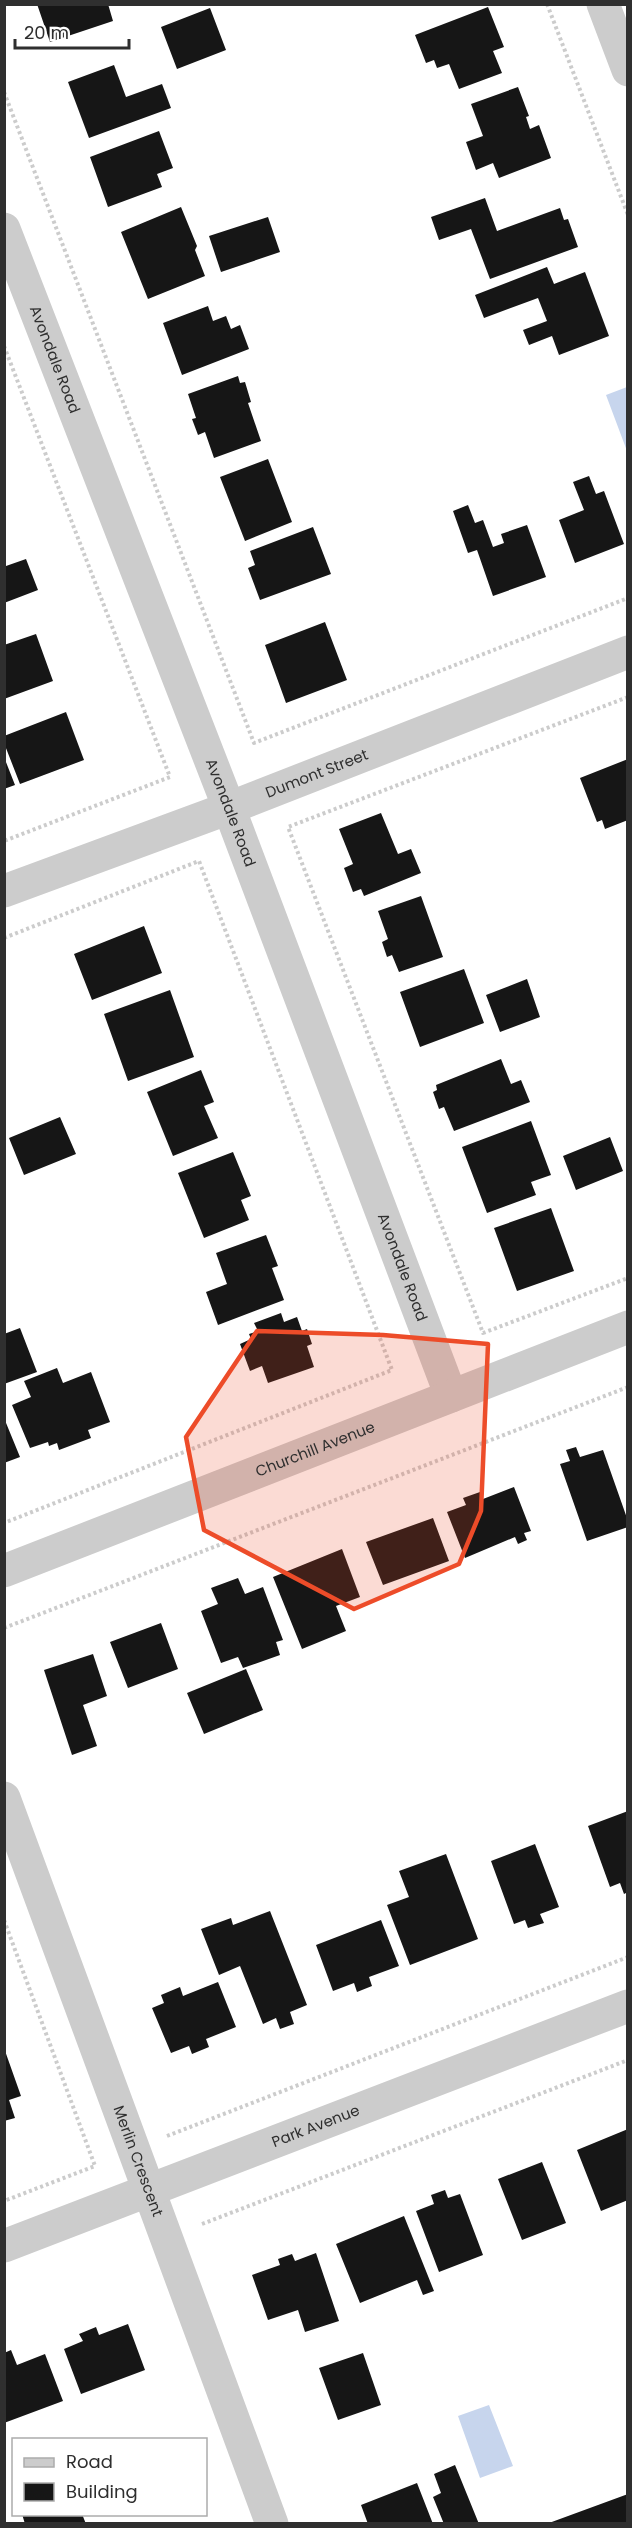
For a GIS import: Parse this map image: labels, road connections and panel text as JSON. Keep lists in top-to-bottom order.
{
  "streets": {
    "street": [
      "Avondale Road",
      "Dumont Street",
      "Churchill Avenue",
      "Park Avenue",
      "Merlin Crescent"
    ]
  },
  "crossings": [
    ["Avondale Road", "Dumont Street"],
    ["Avondale Road", "Churchill Avenue"],
    ["Park Avenue", "Merlin Crescent"]
  ],
  "legend": ["Road", "Building"],
  "scale_bar": "20 m"
}
